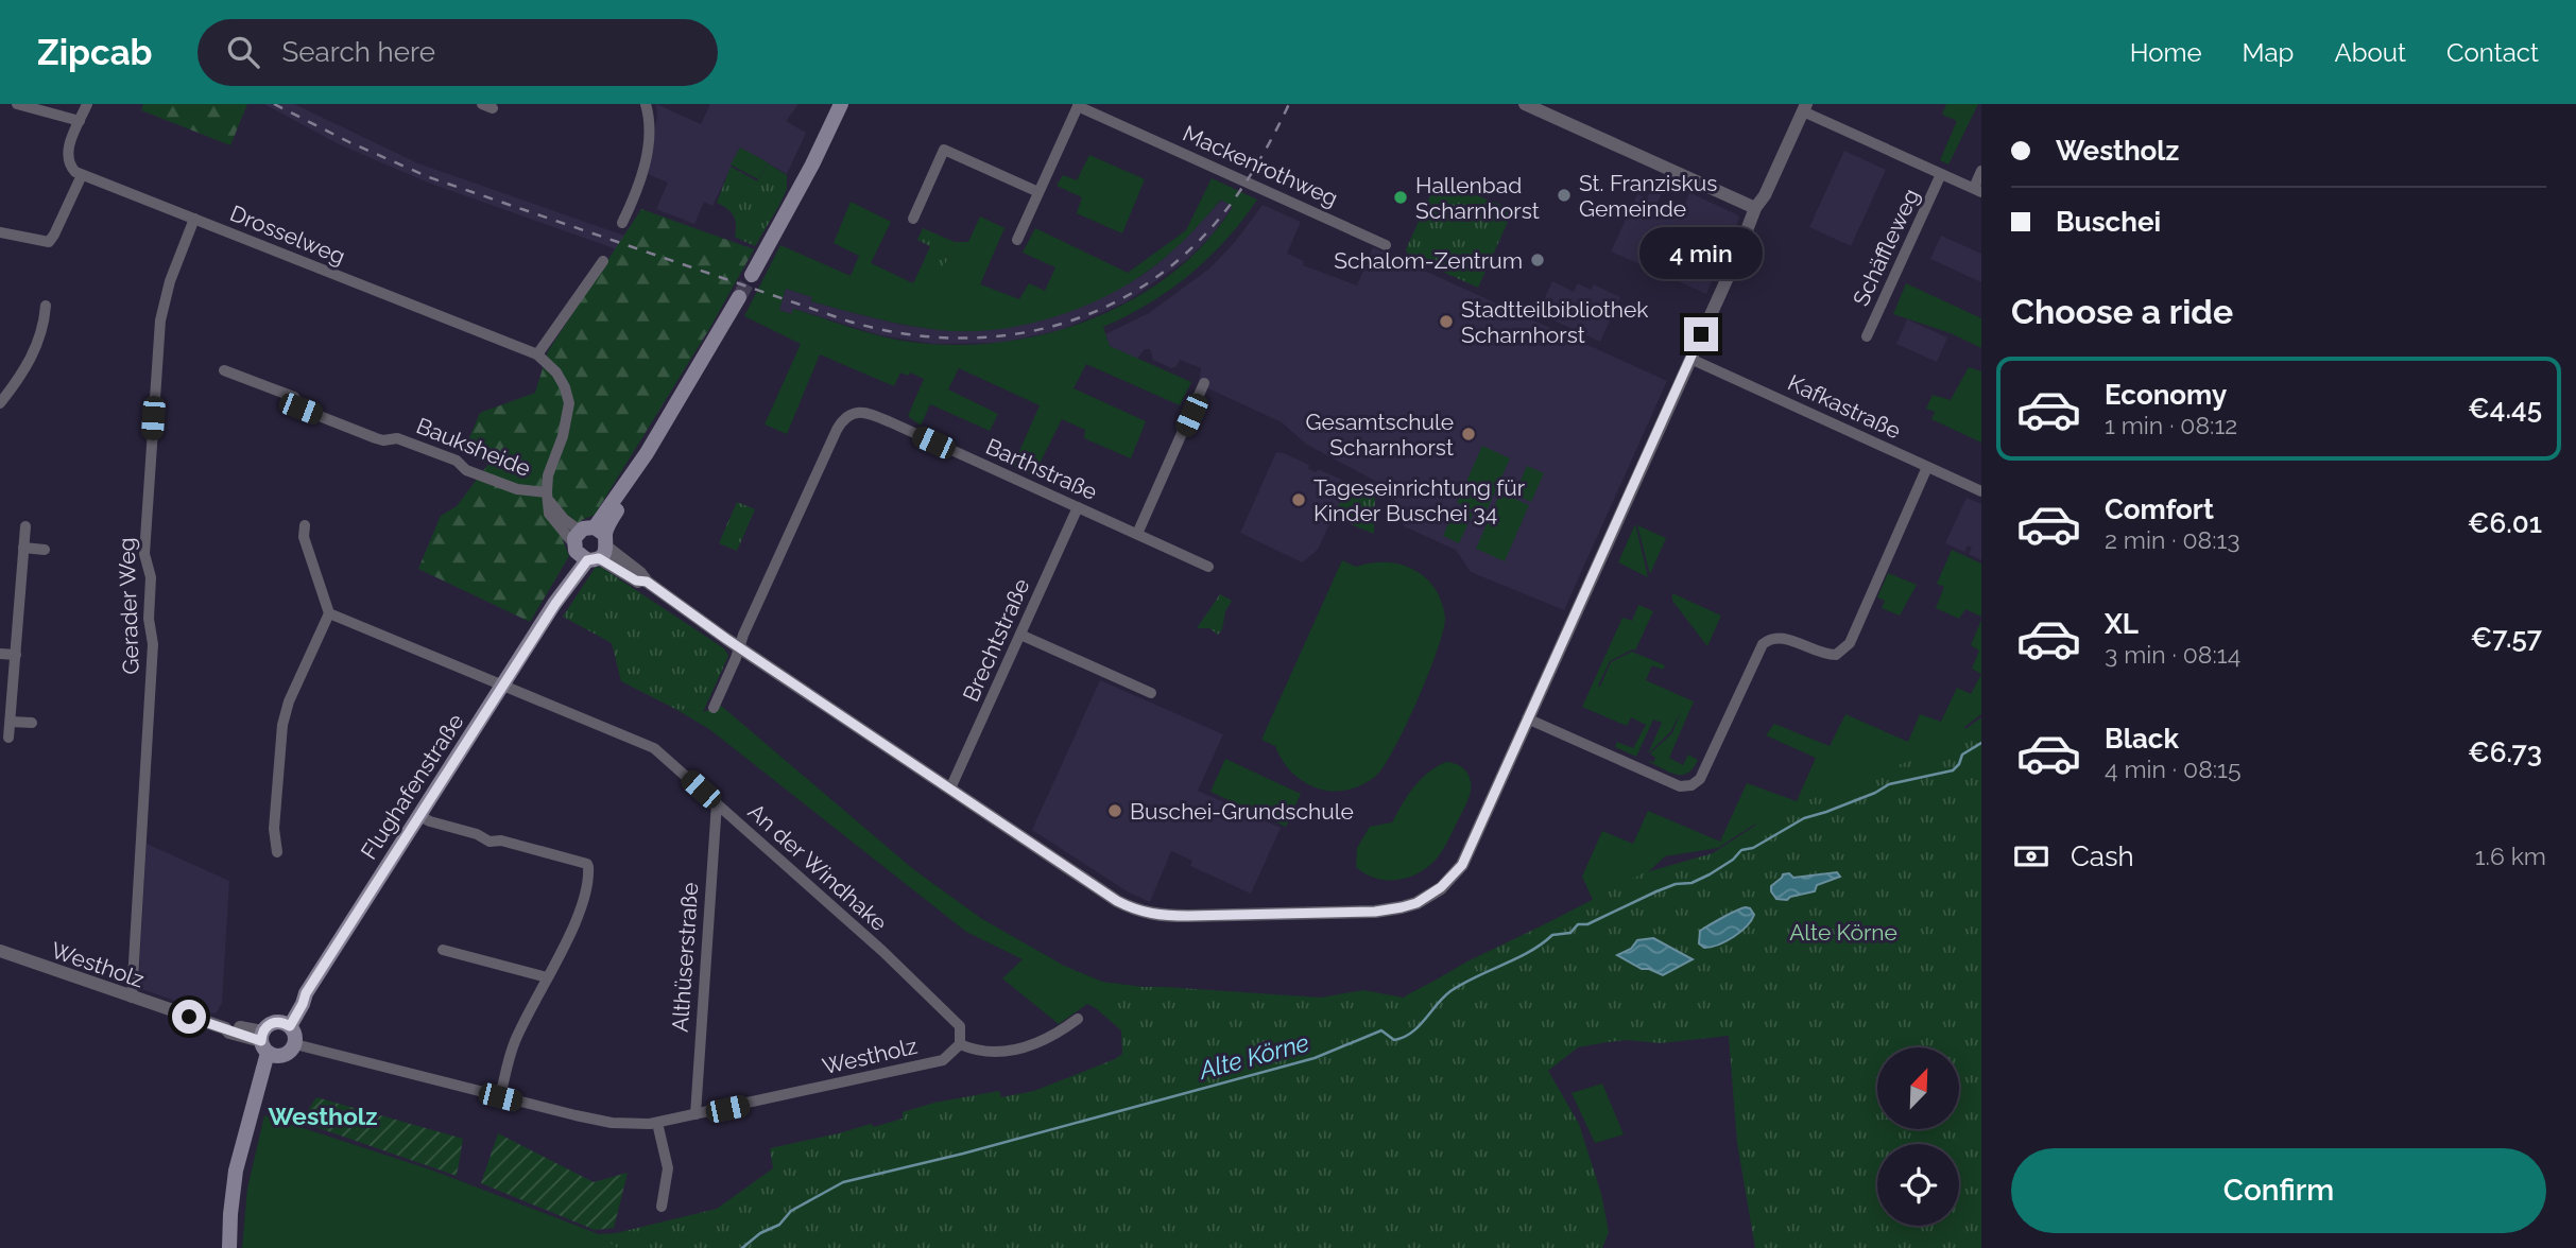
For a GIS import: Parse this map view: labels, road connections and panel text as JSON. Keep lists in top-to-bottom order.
{
  "streets": {
    "main road": ["Flughafenstraße"],
    "street": [
      "Mackenrothweg",
      "Drosselweg",
      "Schäffleweg",
      "Kafkastraße",
      "Bauksheide",
      "Barthstraße",
      "Gerader Weg",
      "Brechtstraße",
      "An der Windhake",
      "Althüserstraße",
      "Westholz"
    ]
  },
  "crossings": [
    ["Drosselweg", "Bauksheide"],
    ["Drosselweg", "Gerader Weg"],
    ["Barthstraße", "Brechtstraße"],
    ["Gerader Weg", "Westholz"],
    ["Flughafenstraße", "An der Windhake"],
    ["Flughafenstraße", "Westholz"],
    ["An der Windhake", "Althüserstraße"],
    ["An der Windhake", "Westholz"],
    ["Althüserstraße", "Westholz"]
  ],
  "districts": ["Westholz"],
  "water": ["Alte Körne"],
  "parks": ["Alte Körne"],
  "places": [
    "St. Franziskus Gemeinde",
    "Hallenbad Scharnhorst",
    "Schalom-Zentrum",
    "Stadtteilbibliothek Scharnhorst",
    "Gesamtschule Scharnhorst",
    "Tageseinrichtung für Kinder Buschei 34",
    "Buschei-Grundschule"
  ],
  "north": "top right",
  "page": {
    "header": "Zipcab",
    "search": "Search here",
    "nav": [
      "Home",
      "Map",
      "About",
      "Contact"
    ],
    "banner": ["Westholz", "Buschei"],
    "bubble": "4 min",
    "heading": "Choose a ride",
    "list": [
      {
        "name": "Economy",
        "note": "1 min · 08:12",
        "value": "€4.45"
      },
      {
        "name": "Comfort",
        "note": "2 min · 08:13",
        "value": "€6.01"
      },
      {
        "name": "XL",
        "note": "3 min · 08:14",
        "value": "€7.57"
      },
      {
        "name": "Black",
        "note": "4 min · 08:15",
        "value": "€6.73"
      }
    ],
    "pay": ["Cash", "1.6 km"],
    "buttons": "Confirm"
  }
}
